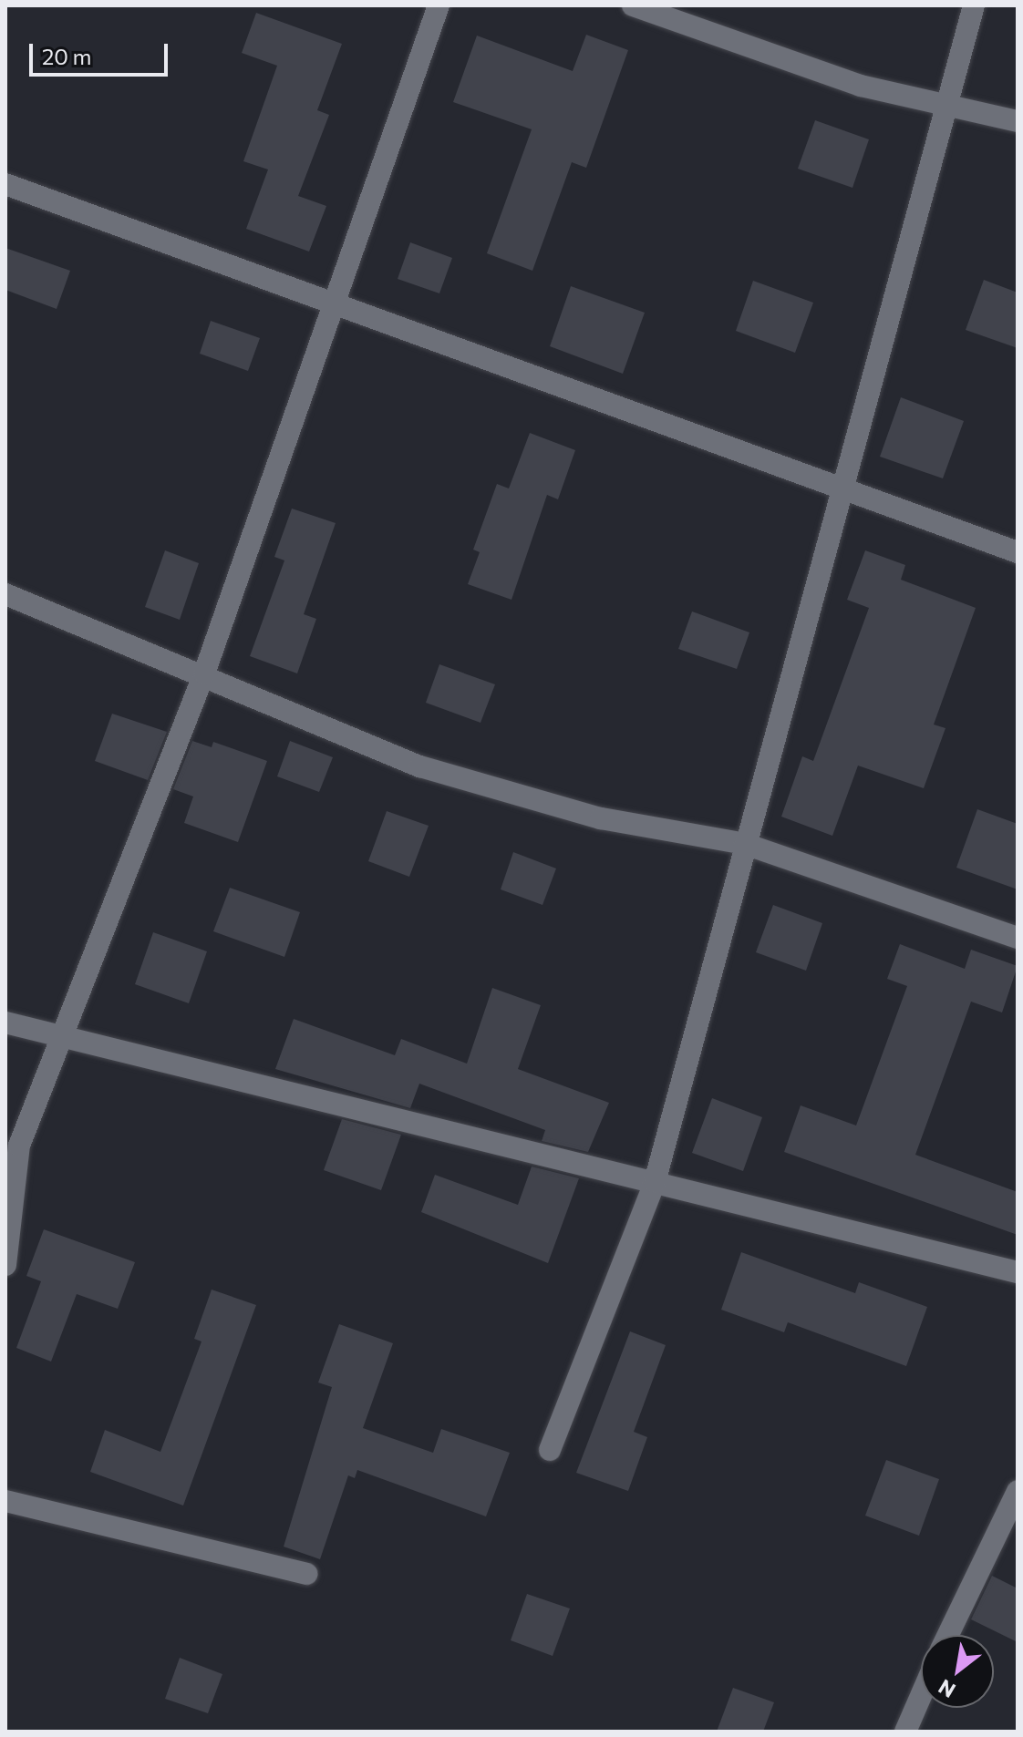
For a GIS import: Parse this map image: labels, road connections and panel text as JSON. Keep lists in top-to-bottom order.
{
  "scale_bar": "20 m",
  "north": "bottom left"
}
